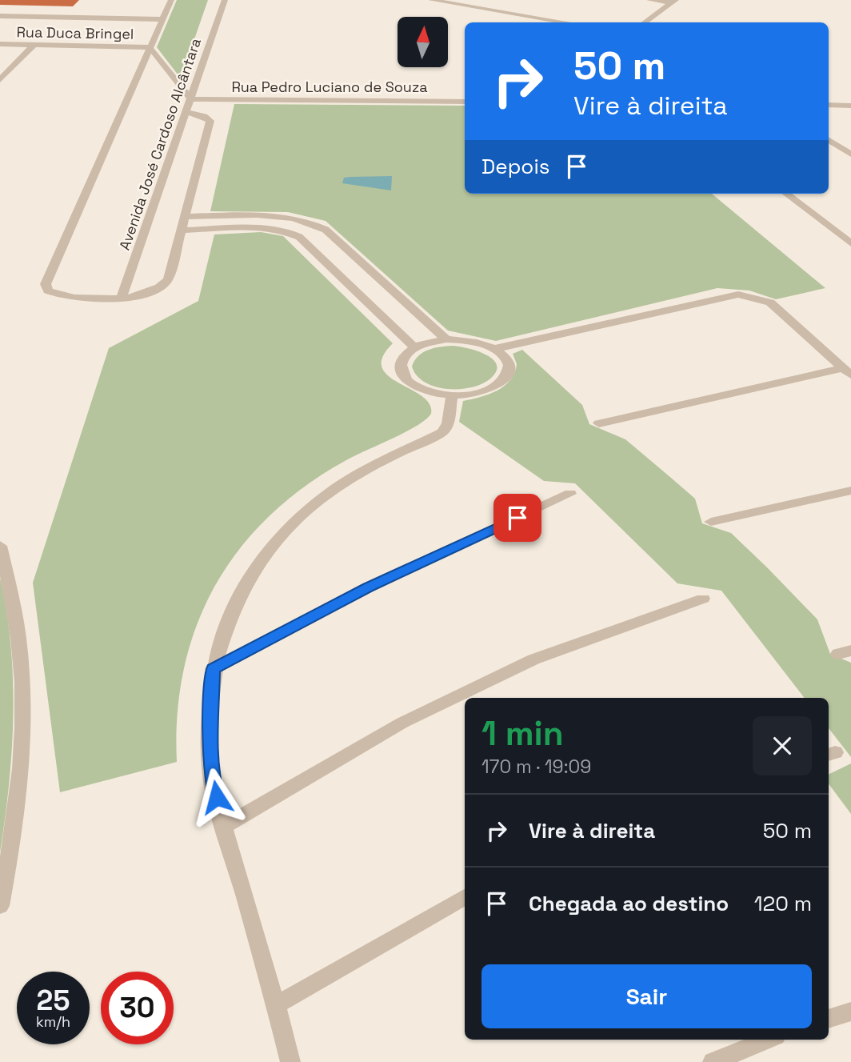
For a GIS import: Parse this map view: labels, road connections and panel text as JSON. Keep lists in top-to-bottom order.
{
  "streets": {
    "street": ["Rua Duca Bringel", "Rua Pedro Luciano de Souza", "Avenida José Cardoso Alcântara"]
  },
  "crossings": [
    ["Rua Pedro Luciano de Souza", "Avenida José Cardoso Alcântara"]
  ],
  "north": "top",
  "page": {
    "turn": ["50 m", "Vire à direita"],
    "then": "Depois",
    "heading": ["1 min", "170 m · 19:09"],
    "list": [
      {
        "name": "Vire à direita",
        "value": "50 m"
      },
      {
        "name": "Chegada ao destino",
        "value": "120 m"
      }
    ],
    "buttons": "Sair",
    "speed": "25 km/h",
    "limit": "30"
  }
}
